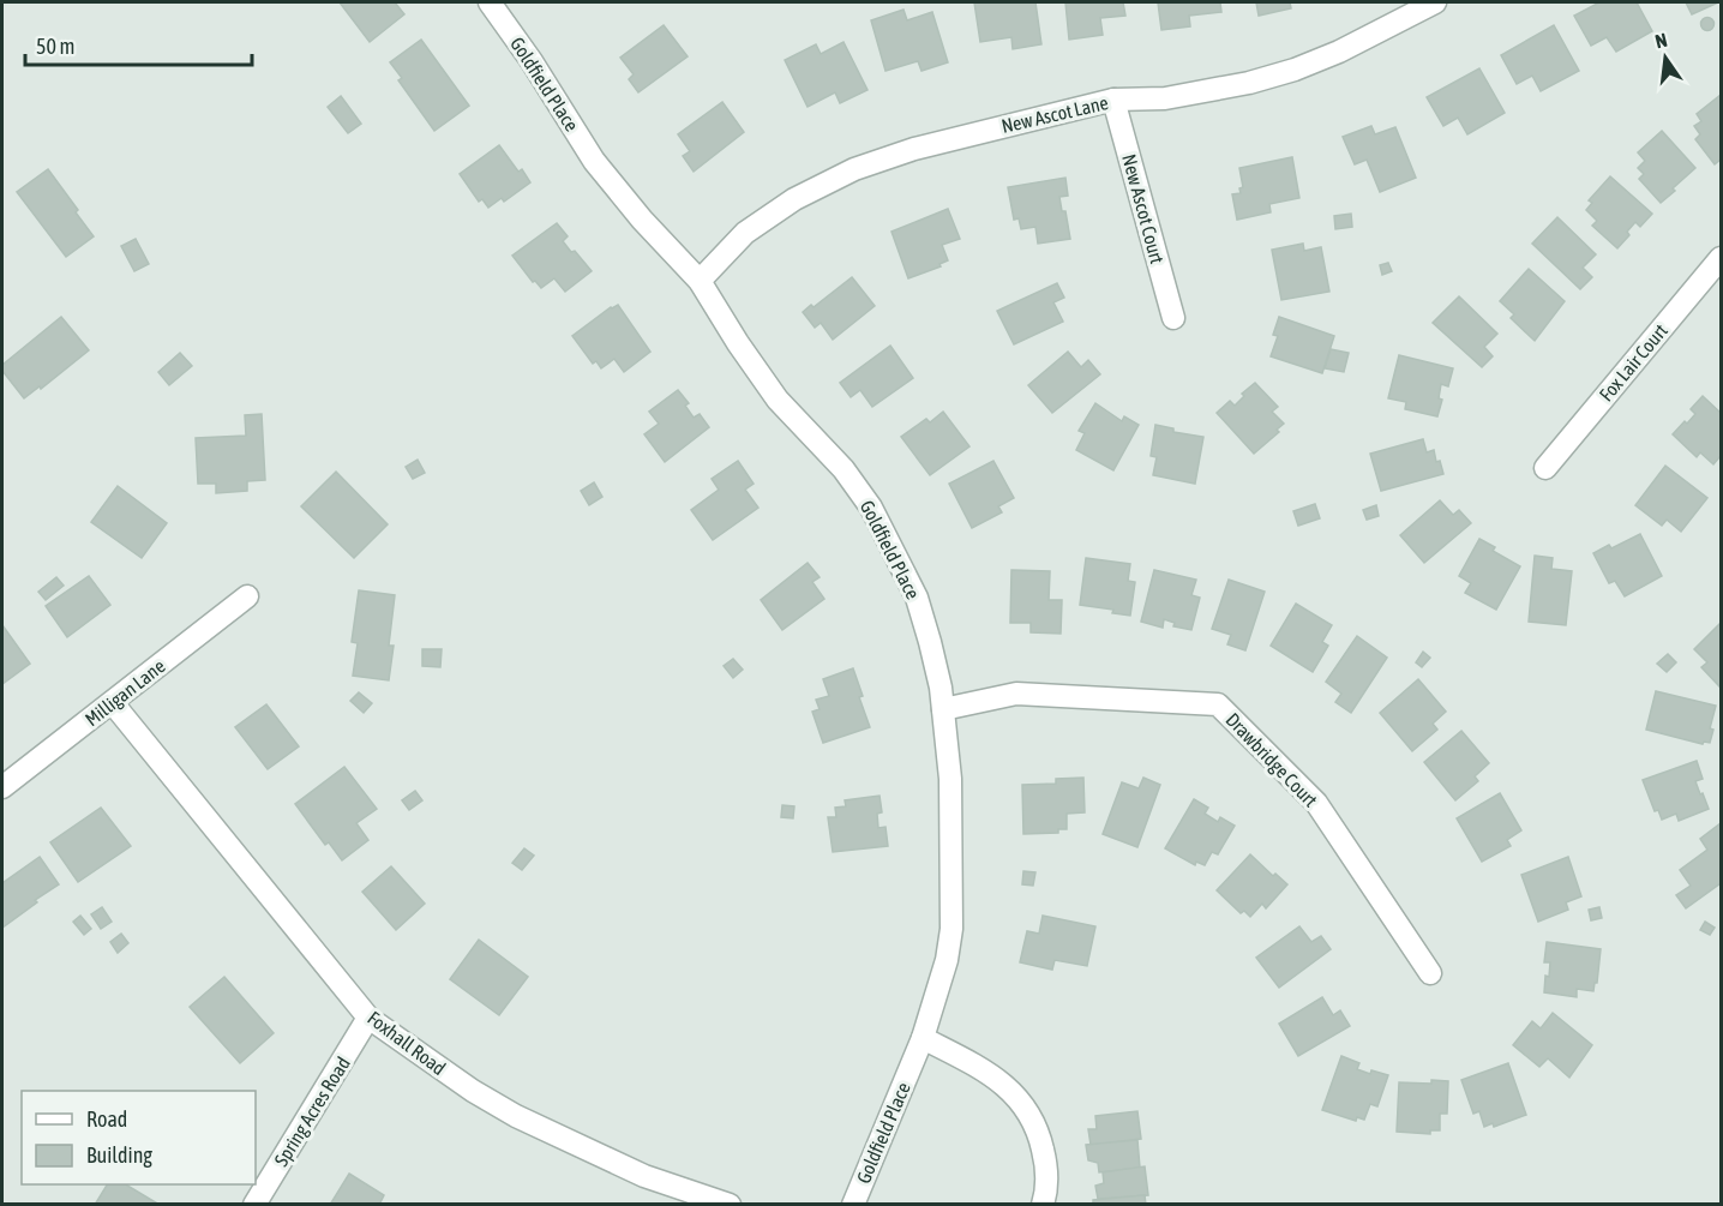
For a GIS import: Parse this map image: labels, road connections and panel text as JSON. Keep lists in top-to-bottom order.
{
  "streets": {
    "street": [
      "Goldfield Place",
      "New Ascot Lane",
      "New Ascot Court",
      "Fox Lair Court",
      "Milligan Lane",
      "Drawbridge Court",
      "Foxhall Road",
      "Spring Acres Road"
    ]
  },
  "crossings": [
    ["Goldfield Place", "New Ascot Lane"],
    ["Goldfield Place", "Drawbridge Court"],
    ["New Ascot Lane", "New Ascot Court"],
    ["Milligan Lane", "Foxhall Road"],
    ["Foxhall Road", "Spring Acres Road"]
  ],
  "legend": ["Road", "Building"],
  "scale_bar": "50 m",
  "north": "top"
}
